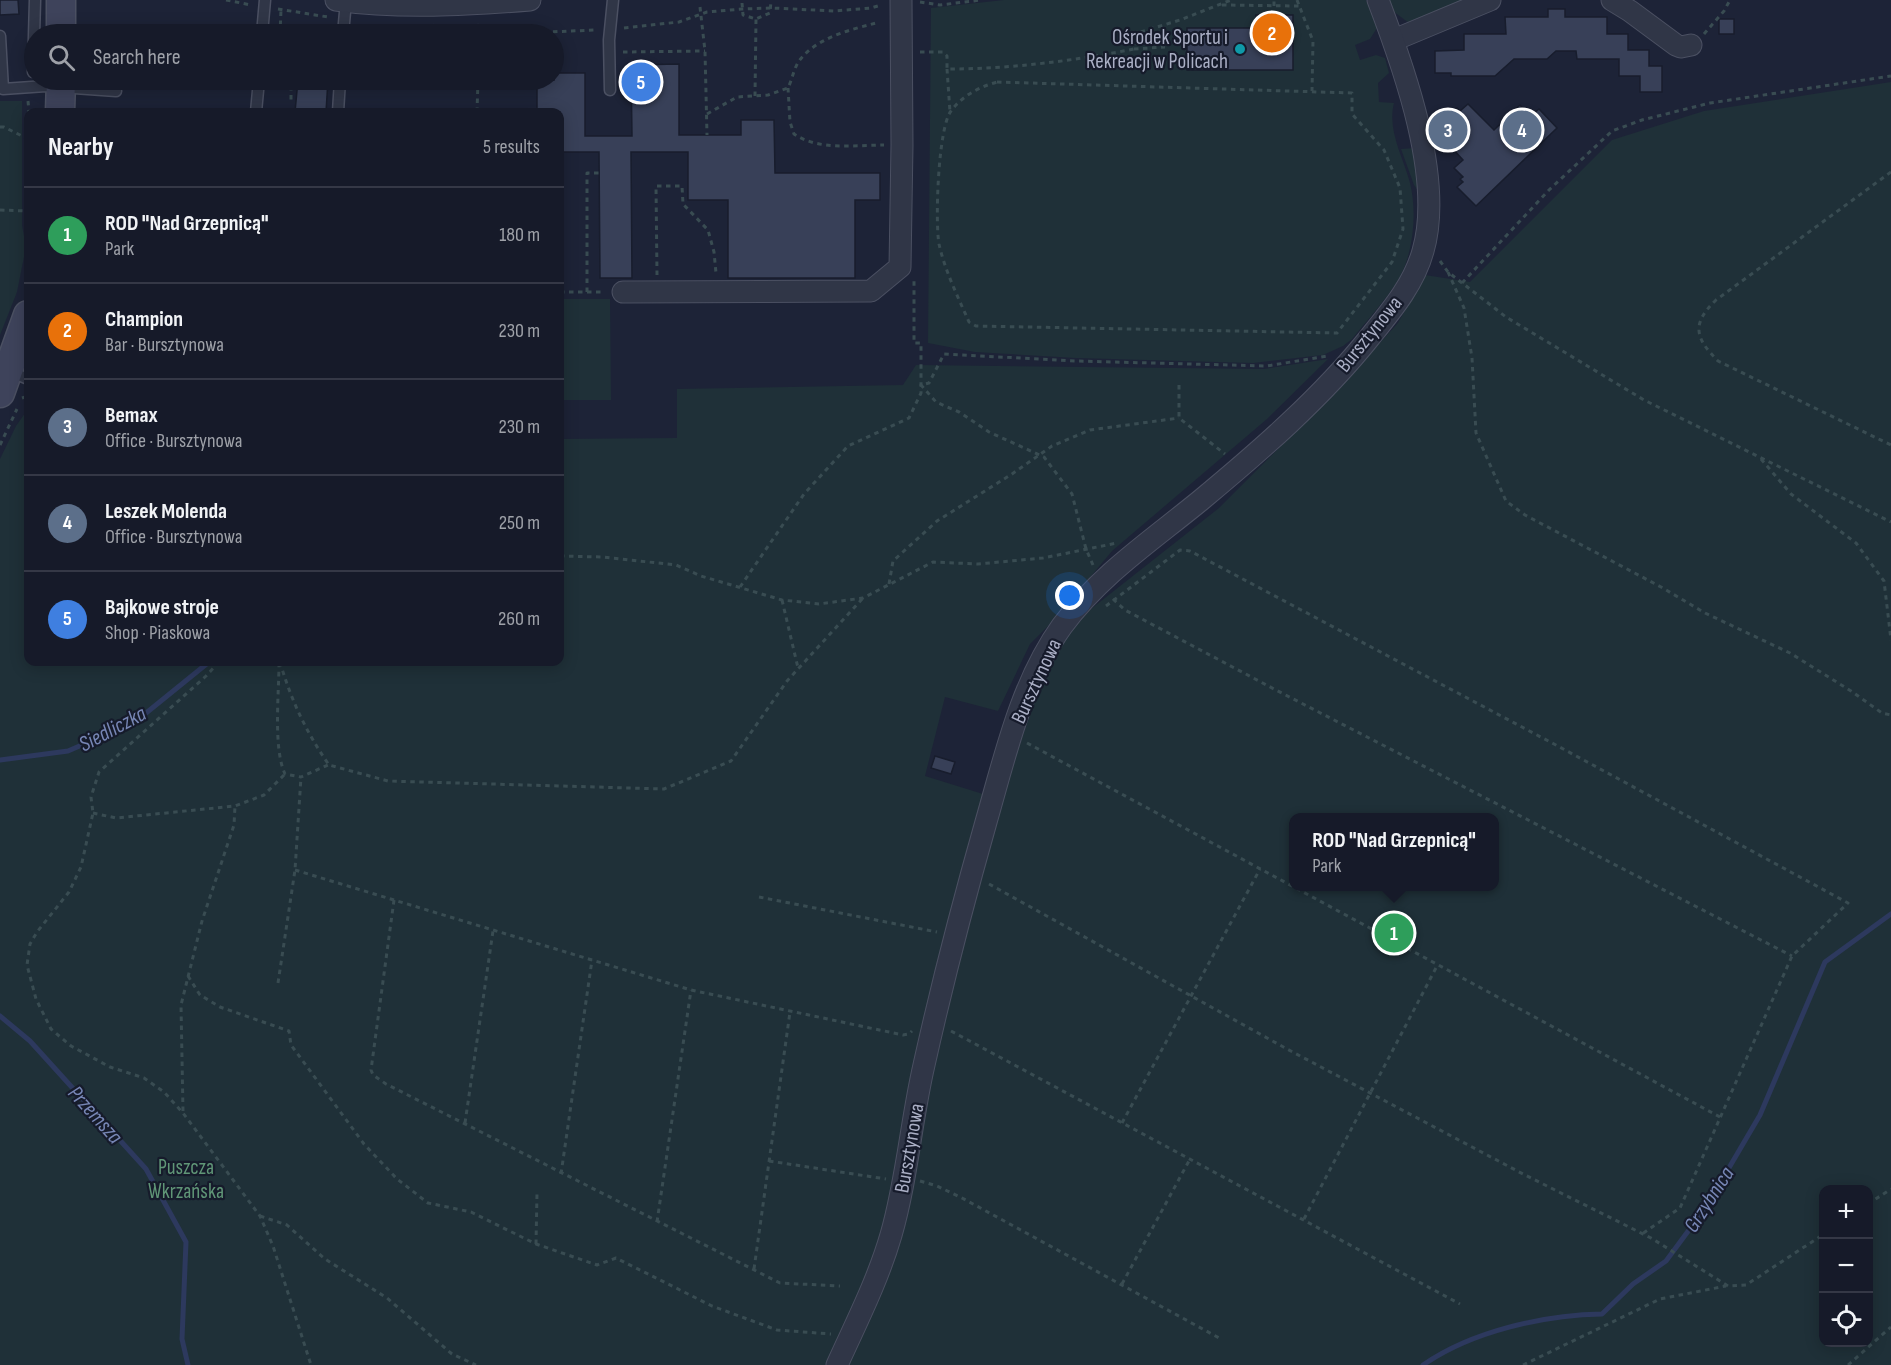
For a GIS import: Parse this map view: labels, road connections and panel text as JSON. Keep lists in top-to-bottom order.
{
  "streets": {
    "street": ["Bursztynowa"]
  },
  "water": ["Siedliczka", "Przemsza", "Grzybnica"],
  "parks": ["Puszcza Wkrzańska"],
  "places": ["Ośrodek Sportu i Rekreacji w Policach"],
  "page": {
    "pins": [
      "2",
      "5",
      "3",
      "4",
      "1"
    ],
    "search": "Search here",
    "heading": ["Nearby", "5 results"],
    "list": [
      {
        "mark": "1",
        "name": "ROD \"Nad Grzepnicą\"",
        "note": "Park",
        "value": "180 m"
      },
      {
        "mark": "2",
        "name": "Champion",
        "note": "Bar · Bursztynowa",
        "value": "230 m"
      },
      {
        "mark": "3",
        "name": "Bemax",
        "note": "Office · Bursztynowa",
        "value": "230 m"
      },
      {
        "mark": "4",
        "name": "Leszek Molenda",
        "note": "Office · Bursztynowa",
        "value": "250 m"
      },
      {
        "mark": "5",
        "name": "Bajkowe stroje",
        "note": "Shop · Piaskowa",
        "value": "260 m"
      }
    ],
    "popup": ["ROD \"Nad Grzepnicą\"", "Park"],
    "map_buttons": ["+", "−"]
  }
}
